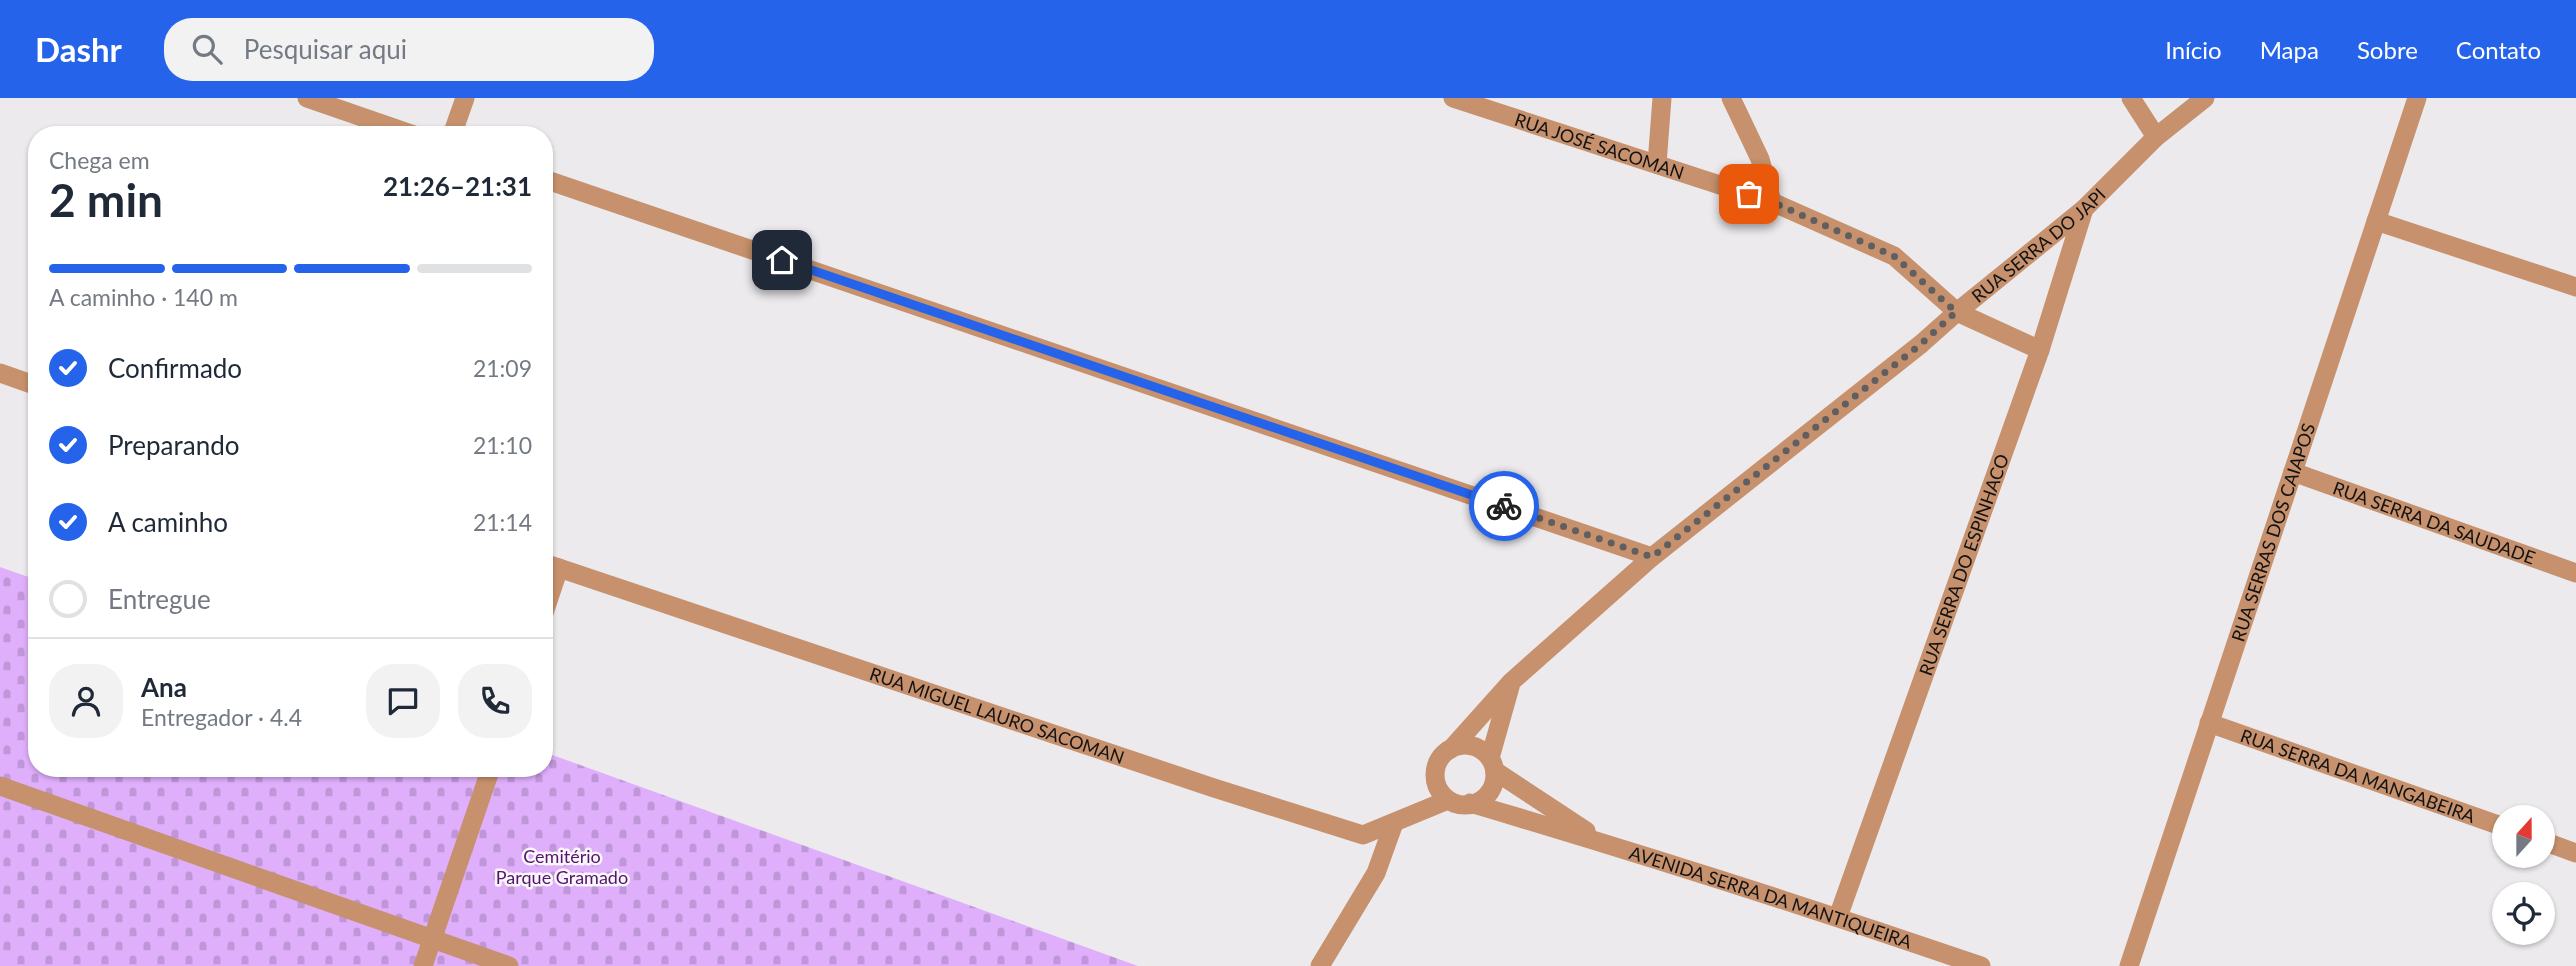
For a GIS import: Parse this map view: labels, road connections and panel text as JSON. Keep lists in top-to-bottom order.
{
  "streets": {
    "street": [
      "RUA JOSÉ SACOMAN",
      "RUA SERRA DO JAPI",
      "RUA SERRA DA SAUDADE",
      "RUA SERRAS DOS CAIAPOS",
      "RUA SERRA DO ESPINHACO",
      "RUA MIGUEL LAURO SACOMAN",
      "RUA SERRA DA MANGABEIRA",
      "AVENIDA SERRA DA MANTIQUEIRA"
    ]
  },
  "crossings": [
    ["RUA JOSÉ SACOMAN", "RUA SERRA DO JAPI"],
    ["RUA JOSÉ SACOMAN", "RUA SERRA DO ESPINHACO"],
    ["RUA SERRA DO JAPI", "RUA SERRA DO ESPINHACO"],
    ["RUA SERRA DO JAPI", "RUA MIGUEL LAURO SACOMAN"],
    ["RUA SERRA DO JAPI", "AVENIDA SERRA DA MANTIQUEIRA"],
    ["RUA SERRA DA SAUDADE", "RUA SERRAS DOS CAIAPOS"],
    ["RUA SERRAS DOS CAIAPOS", "RUA SERRA DA MANGABEIRA"],
    ["RUA SERRA DO ESPINHACO", "AVENIDA SERRA DA MANTIQUEIRA"],
    ["RUA MIGUEL LAURO SACOMAN", "AVENIDA SERRA DA MANTIQUEIRA"]
  ],
  "parks": ["Cemitério Parque Gramado"],
  "north": "top",
  "page": {
    "header": "Dashr",
    "search": "Pesquisar aqui",
    "nav": [
      "Início",
      "Mapa",
      "Sobre",
      "Contato"
    ],
    "heading": ["2 min", "Chega em", "21:26–21:31"],
    "panel": ["Ana", "Entregador · 4.4"],
    "bar": "A caminho · 140 m",
    "list": [
      ["Confirmado", "21:09"],
      ["Preparando", "21:10"],
      ["A caminho", "21:14"],
      "Entregue"
    ]
  }
}
